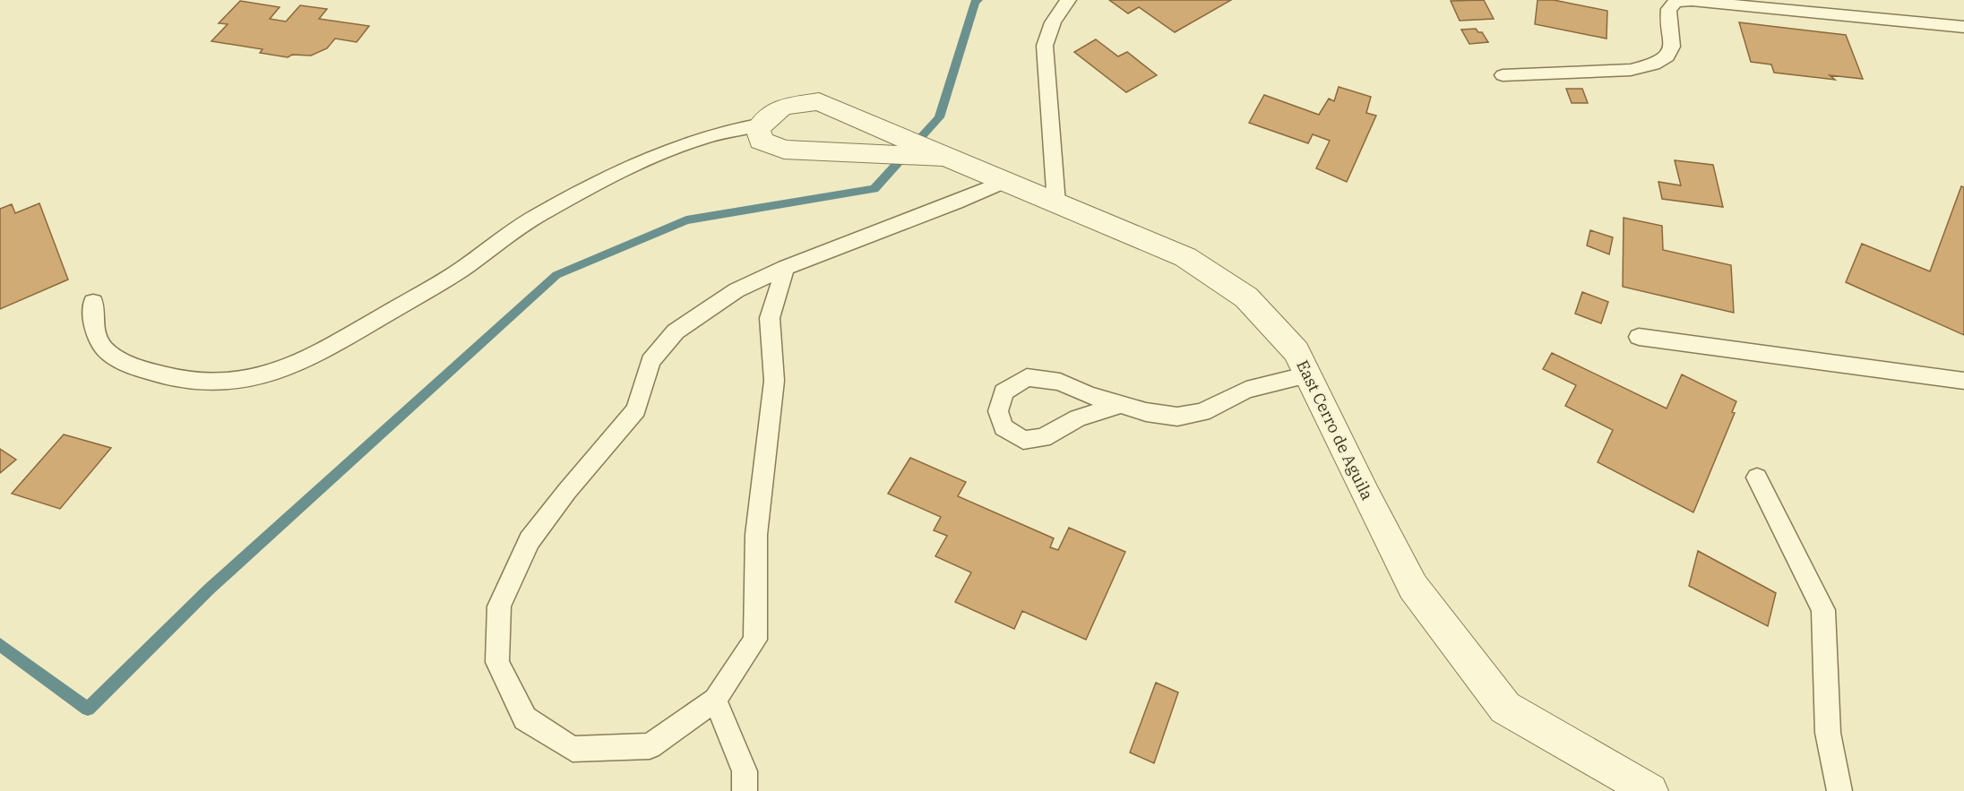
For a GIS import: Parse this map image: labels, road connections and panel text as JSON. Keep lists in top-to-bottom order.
{
  "streets": {
    "street": ["East Cerro de Aguila"]
  }
}
